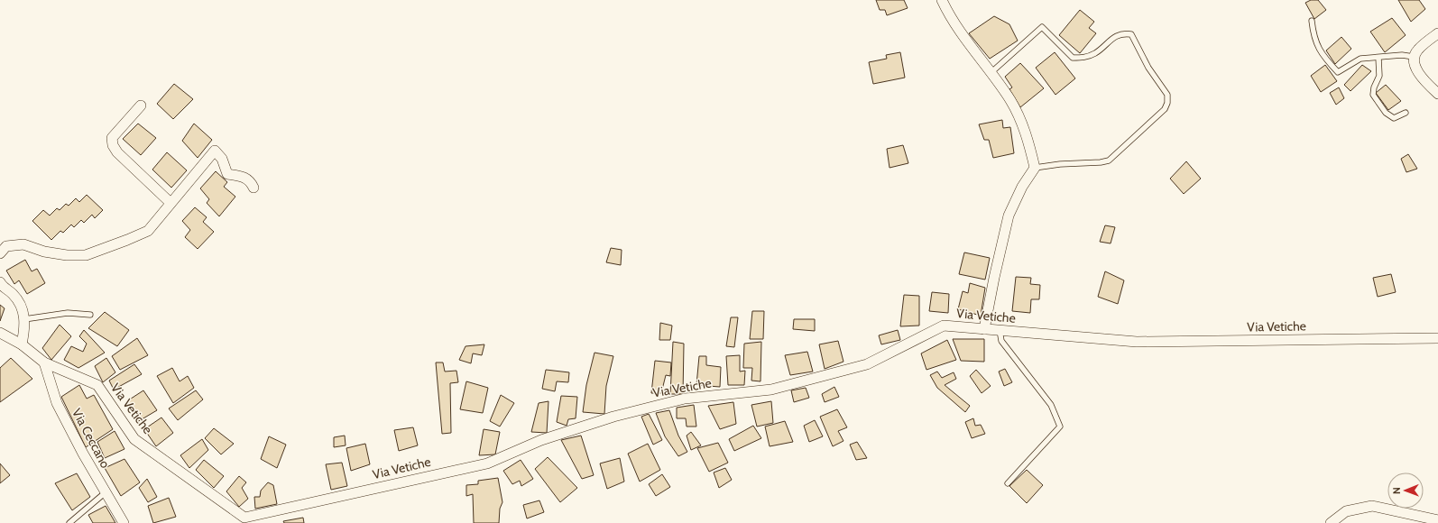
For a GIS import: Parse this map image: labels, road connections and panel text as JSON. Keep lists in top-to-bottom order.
{
  "streets": {
    "street": ["Via Vetiche", "Via Ceccano"]
  },
  "crossings": [
    ["Via Vetiche", "Via Ceccano"]
  ],
  "north": "left"
}
